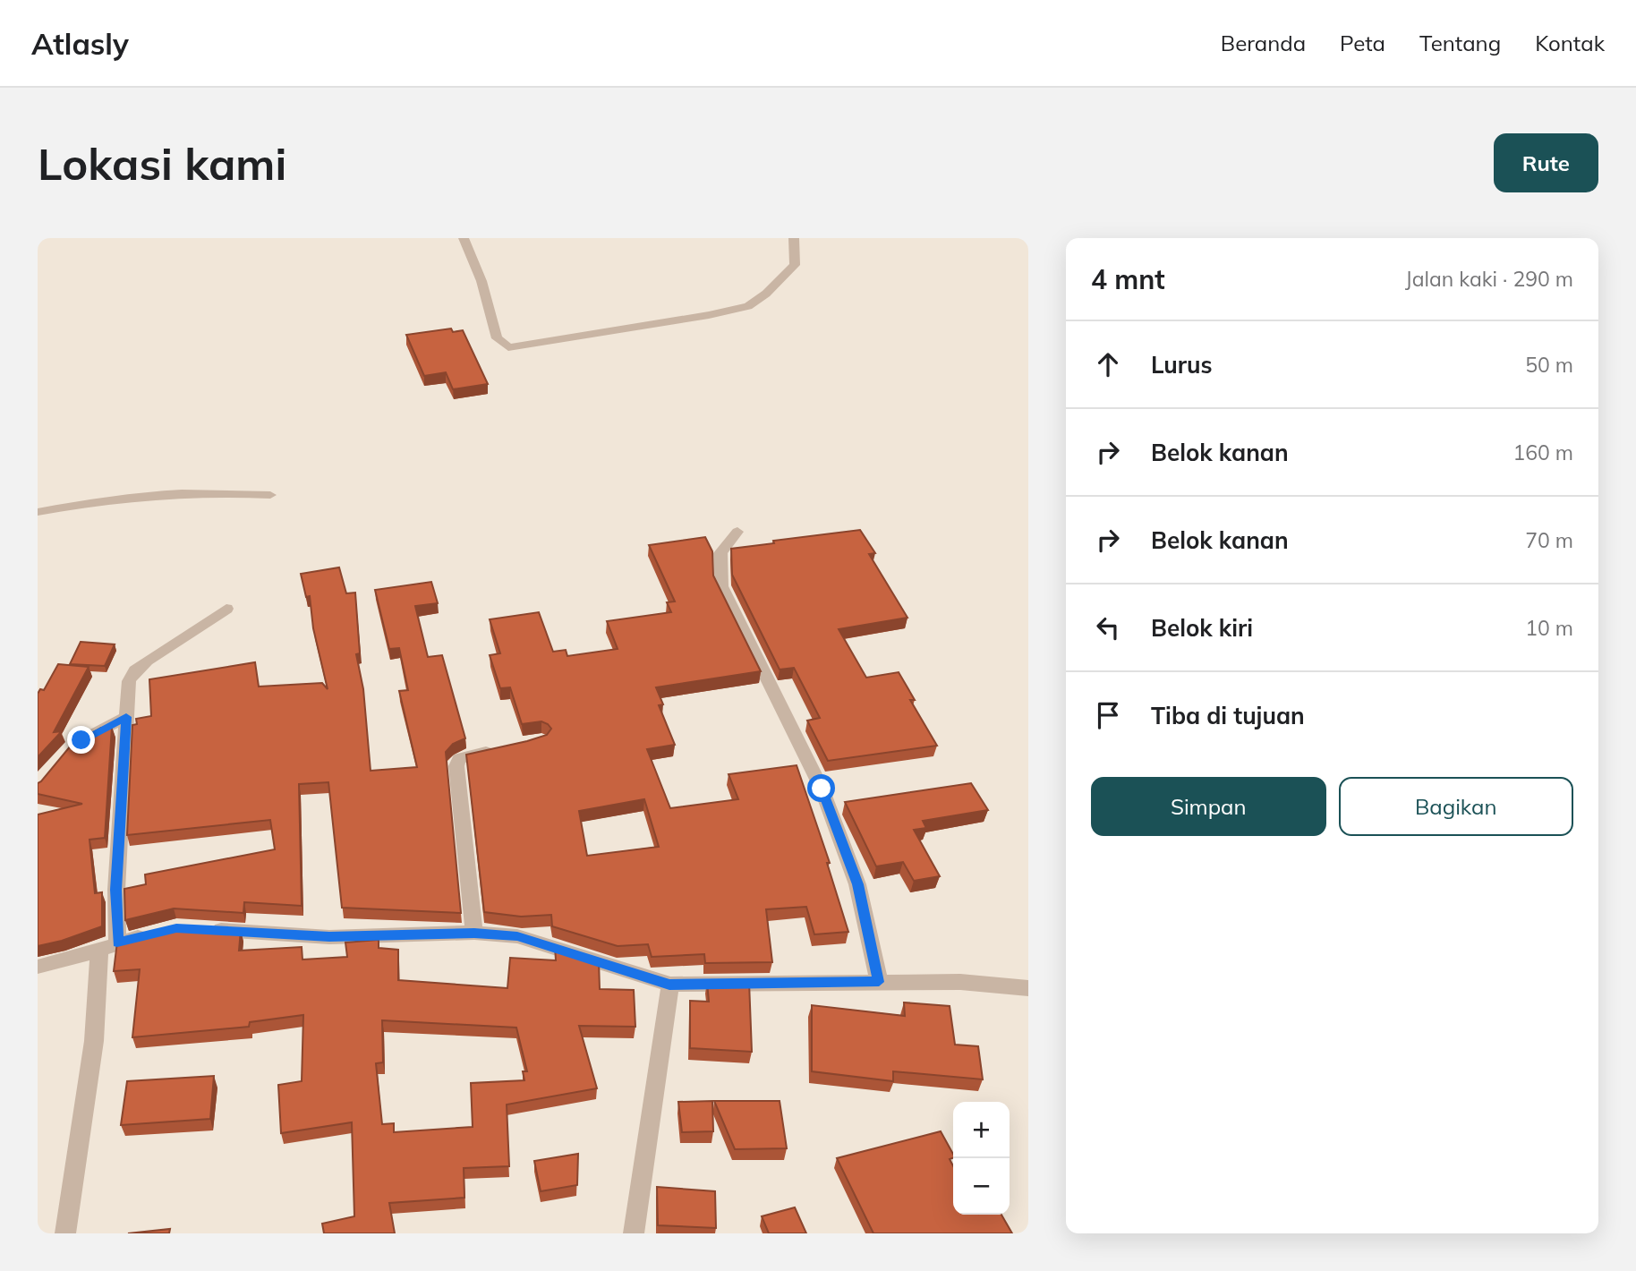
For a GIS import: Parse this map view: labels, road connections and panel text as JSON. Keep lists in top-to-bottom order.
{
  "page": {
    "header": "Atlasly",
    "nav": [
      "Beranda",
      "Peta",
      "Tentang",
      "Kontak"
    ],
    "buttons": [
      "Rute",
      ["Simpan", "Bagikan"]
    ],
    "title": "Lokasi kami",
    "heading": ["4 mnt", "Jalan kaki · 290 m"],
    "list": [
      ["Lurus", "50 m"],
      ["Belok kanan", "160 m"],
      ["Belok kanan", "70 m"],
      ["Belok kiri", "10 m"],
      "Tiba di tujuan"
    ],
    "map_buttons": ["+", "−"]
  }
}
